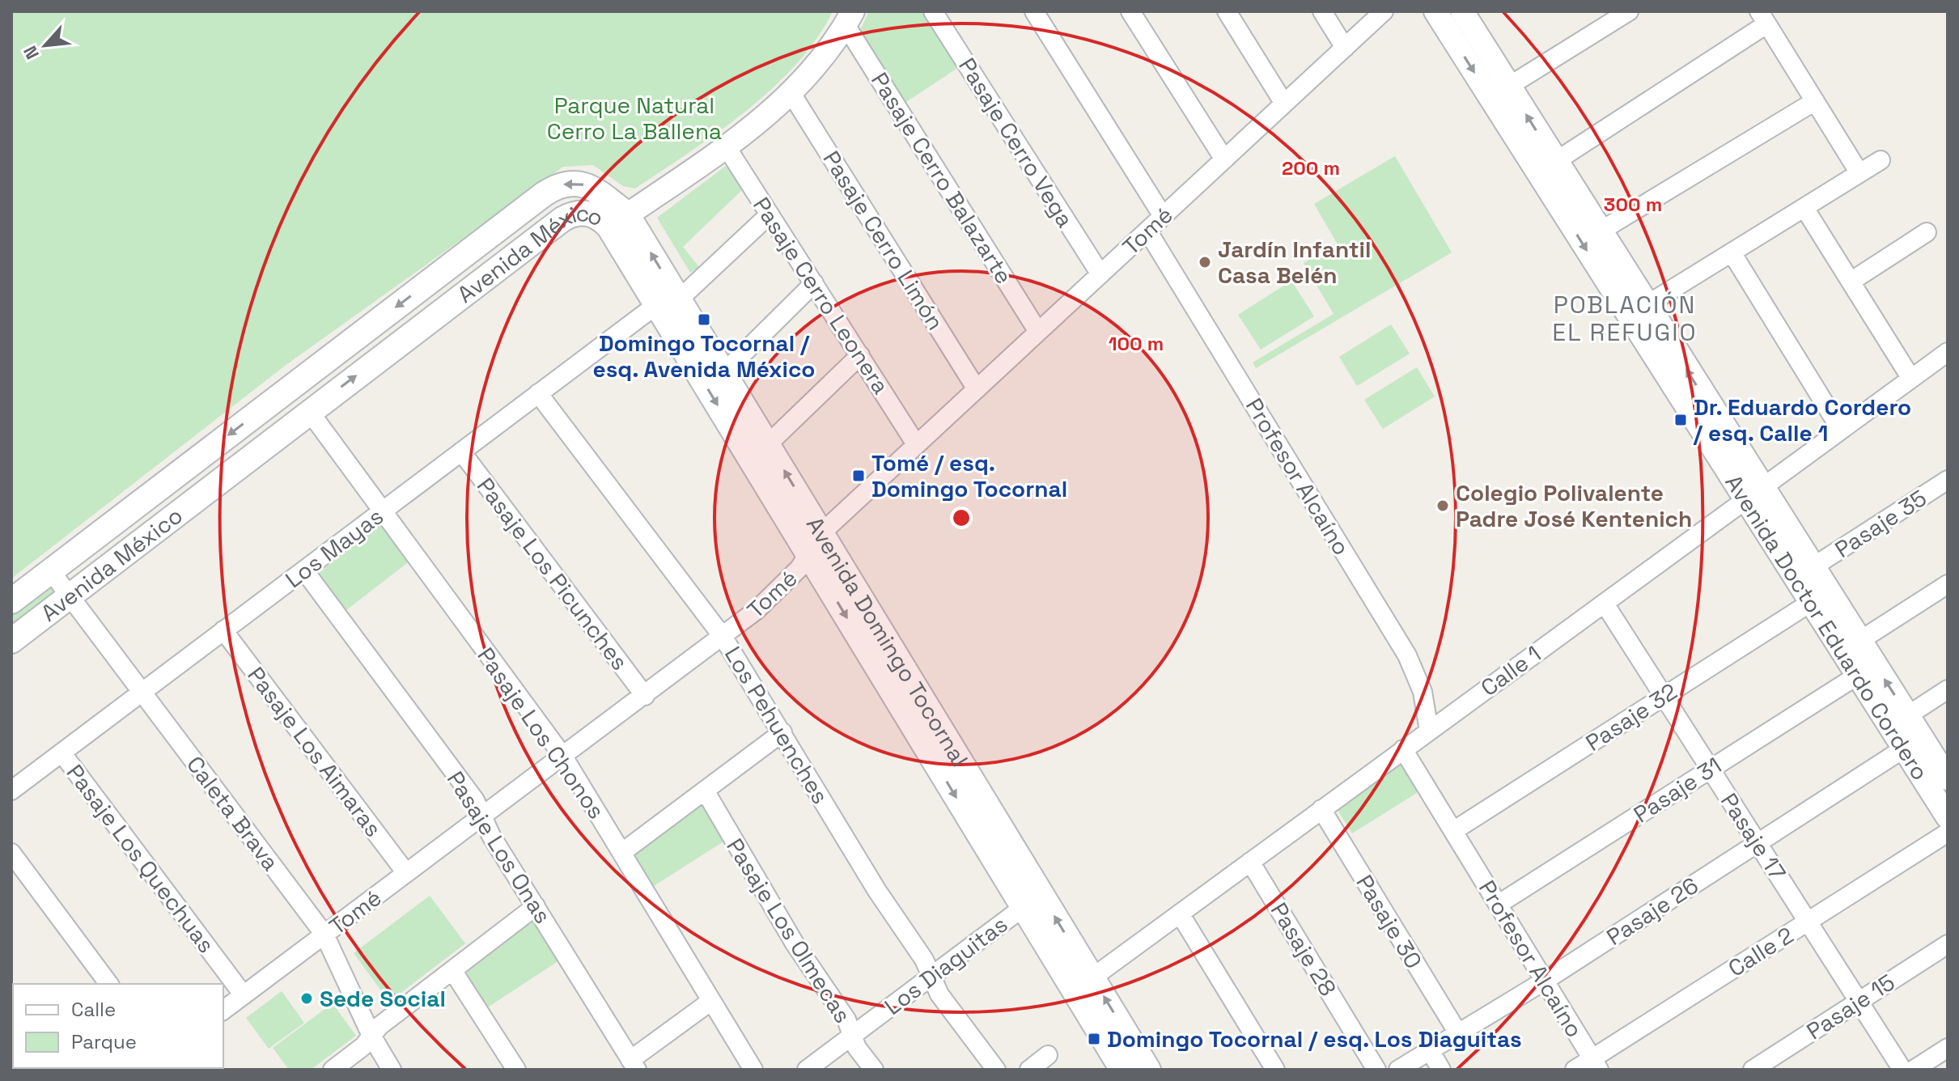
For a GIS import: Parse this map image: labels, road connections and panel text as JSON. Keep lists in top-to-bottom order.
{
  "streets": {
    "main road": ["Avenida México", "Avenida Domingo Tocornal"],
    "street": [
      "Pasaje Cerro Vega",
      "Pasaje Cerro Balazarte",
      "Tomé",
      "Pasaje Cerro Limón",
      "Pasaje Cerro Leonera",
      "Profesor Alcaíno",
      "Pasaje 35",
      "Los Mayas",
      "Pasaje Los Picunches",
      "Avenida Doctor Eduardo Cordero",
      "Calle 1",
      "Pasaje 32",
      "Los Pehuenches",
      "Pasaje Los Chonos",
      "Pasaje Los Aimaras",
      "Pasaje 31",
      "Caleta Brava",
      "Pasaje 17",
      "Pasaje Los Onas",
      "Pasaje Los Quechuas",
      "Pasaje 26",
      "Pasaje 30",
      "Pasaje Los Olmecas",
      "Pasaje 28",
      "Calle 2",
      "Los Diaguitas",
      "Pasaje 15"
    ]
  },
  "crossings": [
    ["Pasaje Cerro Vega", "Tomé"],
    ["Pasaje Cerro Balazarte", "Tomé"],
    ["Tomé", "Pasaje Cerro Limón"],
    ["Tomé", "Pasaje Cerro Leonera"],
    ["Tomé", "Profesor Alcaíno"],
    ["Tomé", "Pasaje Los Picunches"],
    ["Tomé", "Avenida Domingo Tocornal"],
    ["Tomé", "Los Pehuenches"],
    ["Tomé", "Pasaje Los Chonos"],
    ["Tomé", "Pasaje Los Aimaras"],
    ["Tomé", "Caleta Brava"],
    ["Tomé", "Pasaje Los Onas"],
    ["Tomé", "Pasaje Los Quechuas"],
    ["Avenida México", "Avenida Domingo Tocornal"],
    ["Avenida México", "Pasaje Los Chonos"],
    ["Avenida México", "Caleta Brava"],
    ["Pasaje Cerro Leonera", "Los Mayas"],
    ["Profesor Alcaíno", "Calle 1"],
    ["Profesor Alcaíno", "Pasaje 32"],
    ["Profesor Alcaíno", "Pasaje 31"],
    ["Profesor Alcaíno", "Pasaje 26"],
    ["Profesor Alcaíno", "Calle 2"],
    ["Pasaje 35", "Avenida Doctor Eduardo Cordero"],
    ["Los Mayas", "Pasaje Los Picunches"],
    ["Los Mayas", "Avenida Domingo Tocornal"],
    ["Los Mayas", "Los Pehuenches"],
    ["Los Mayas", "Pasaje Los Chonos"],
    ["Los Mayas", "Pasaje Los Aimaras"],
    ["Los Mayas", "Caleta Brava"],
    ["Los Mayas", "Pasaje Los Onas"],
    ["Los Mayas", "Pasaje Los Quechuas"],
    ["Avenida Doctor Eduardo Cordero", "Calle 1"],
    ["Avenida Doctor Eduardo Cordero", "Pasaje 32"],
    ["Avenida Doctor Eduardo Cordero", "Pasaje 31"],
    ["Avenida Doctor Eduardo Cordero", "Pasaje 26"],
    ["Avenida Domingo Tocornal", "Calle 1"],
    ["Avenida Domingo Tocornal", "Los Diaguitas"],
    ["Calle 1", "Pasaje 17"],
    ["Calle 1", "Pasaje 30"],
    ["Calle 1", "Pasaje 28"],
    ["Pasaje 32", "Pasaje 17"],
    ["Los Pehuenches", "Los Diaguitas"],
    ["Pasaje 31", "Pasaje 17"],
    ["Pasaje 17", "Pasaje 26"],
    ["Pasaje 17", "Calle 2"],
    ["Pasaje 17", "Pasaje 15"],
    ["Pasaje 26", "Pasaje 30"],
    ["Pasaje Los Olmecas", "Los Diaguitas"]
  ],
  "districts": ["POBLACIÓN EL REFUGIO"],
  "parks": ["Parque Natural Cerro La Ballena"],
  "places": {
    "other": ["Jardín Infantil Casa Belén", "Colegio Polivalente Padre José Kentenich", "Sede Social"],
    "transit": [
      "Domingo Tocornal / esq. Avenida México",
      "Dr. Eduardo Cordero / esq. Calle 1",
      "Tomé / esq. Domingo Tocornal",
      "Domingo Tocornal / esq. Los Diaguitas"
    ]
  },
  "legend": ["Calle", "Parque"],
  "north": "bottom left",
  "rings": ["200 m", "300 m", "100 m"]
}
